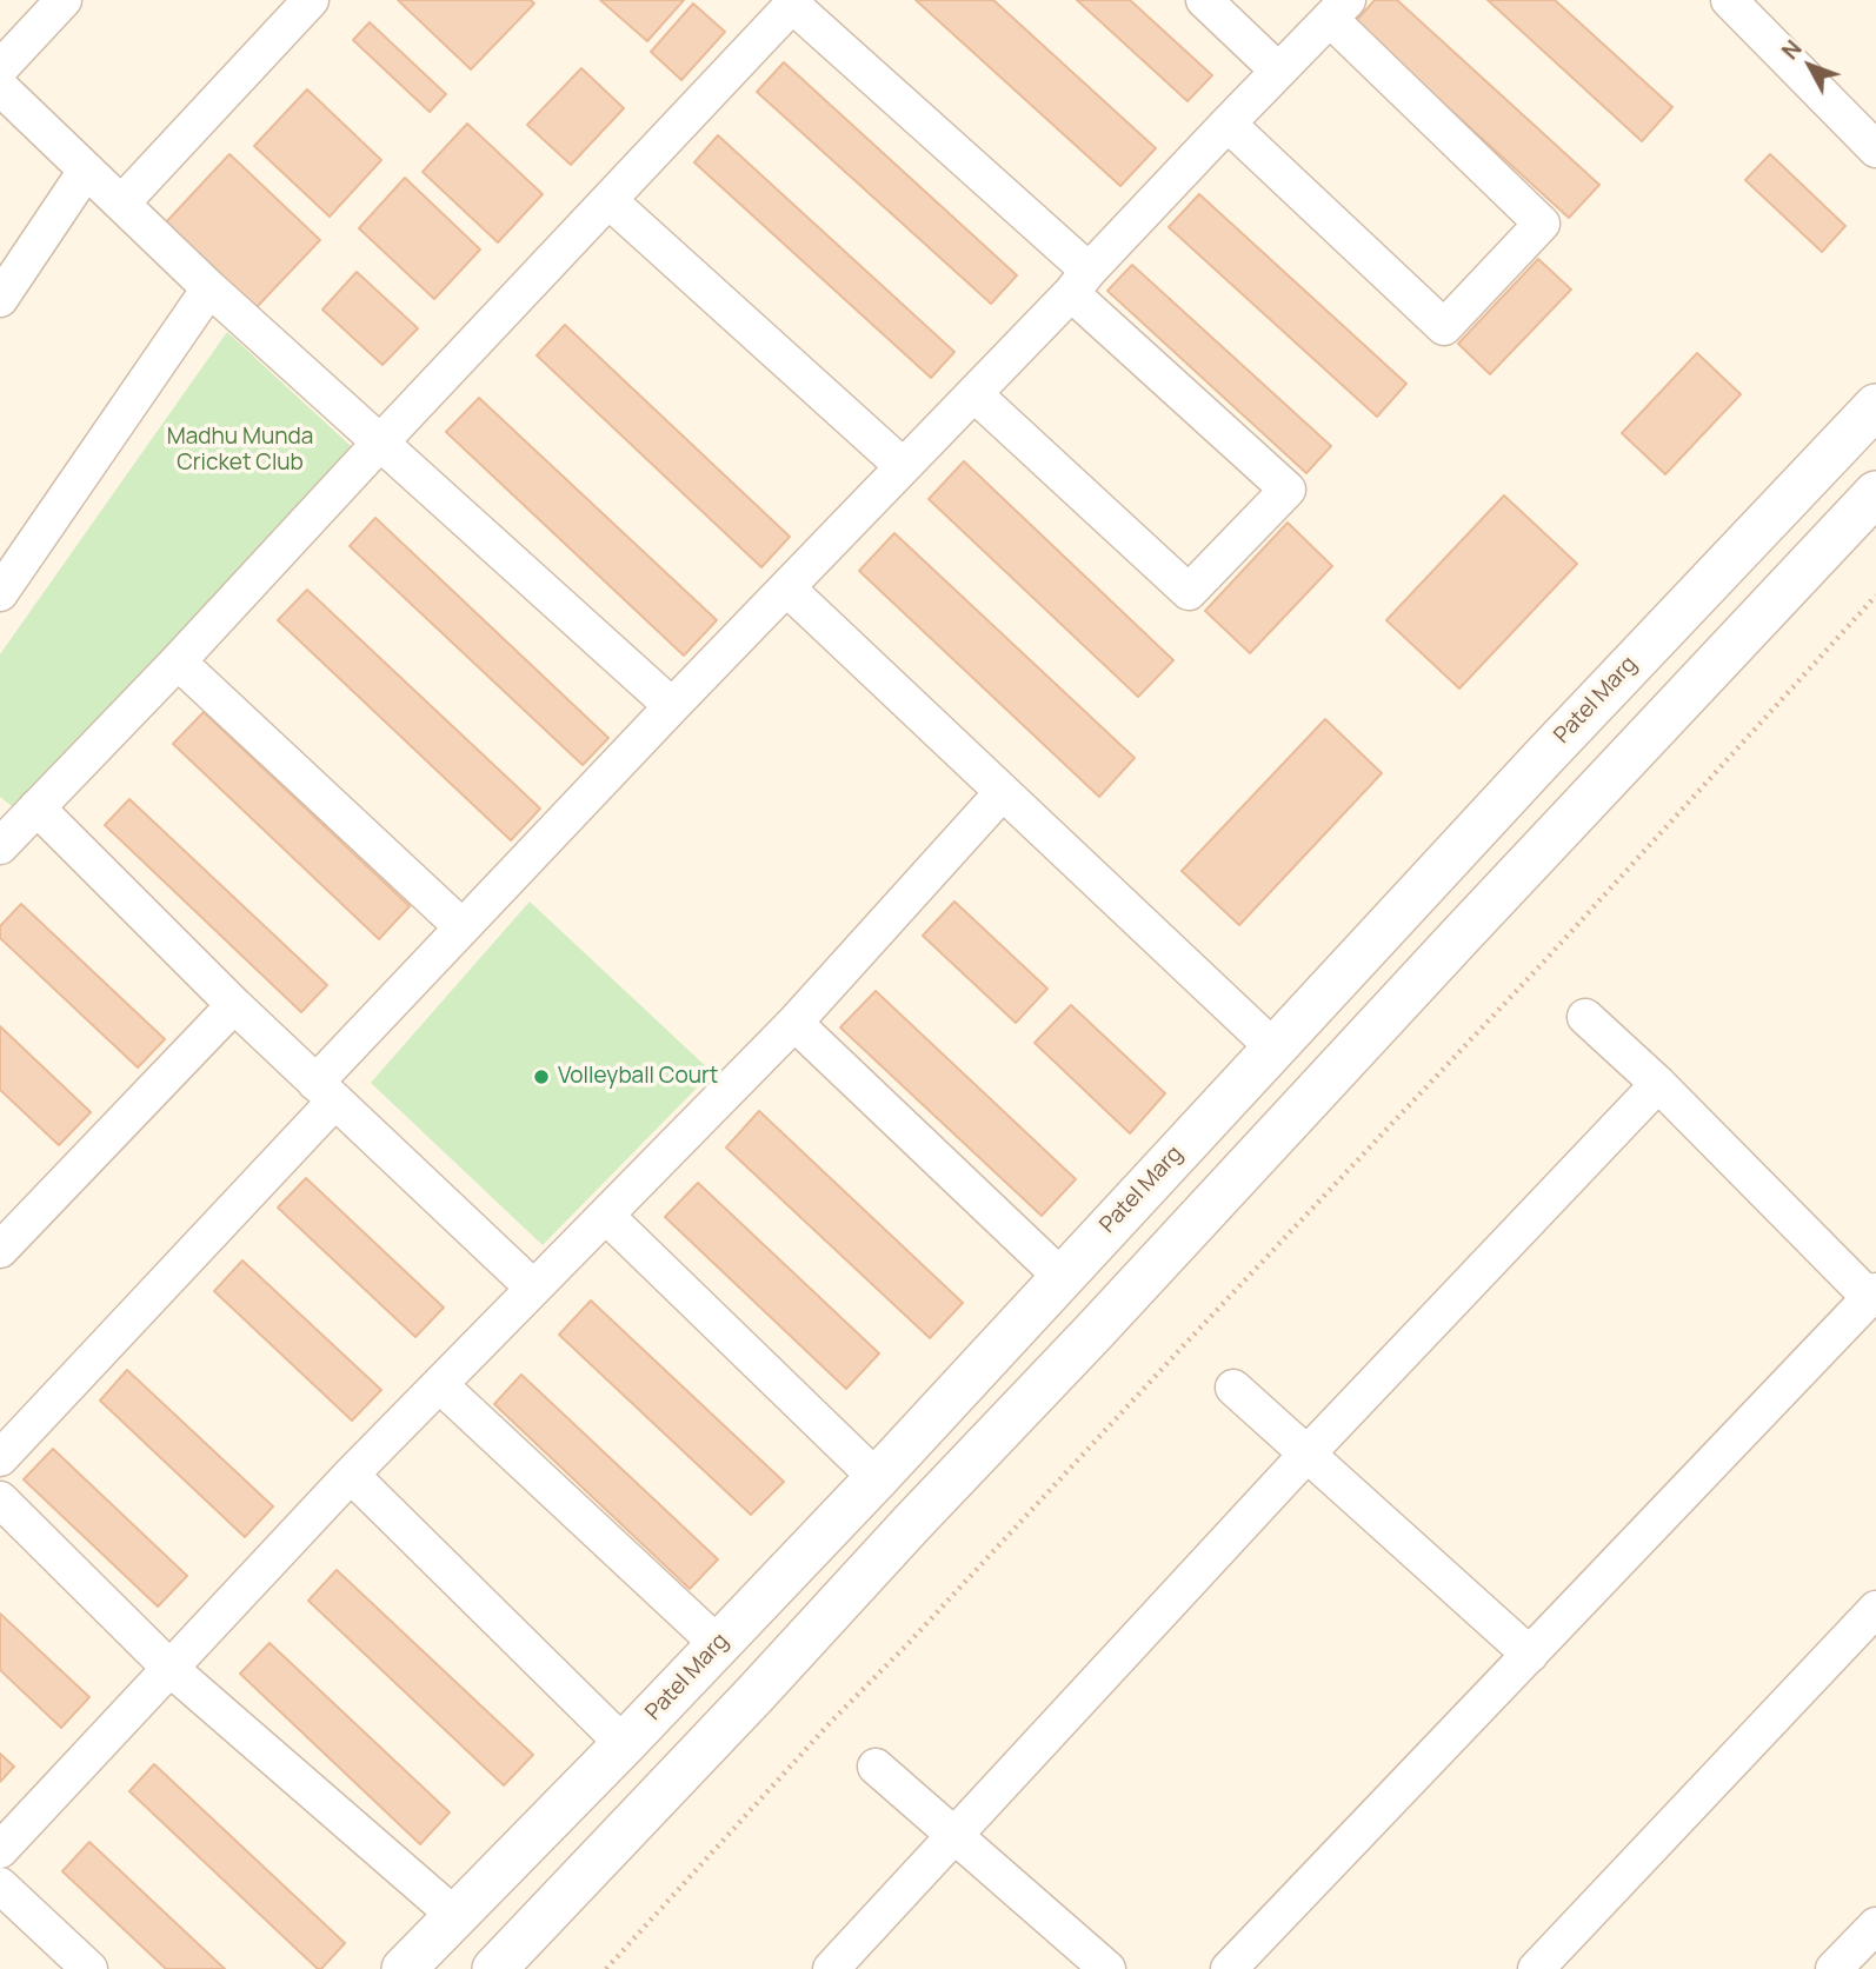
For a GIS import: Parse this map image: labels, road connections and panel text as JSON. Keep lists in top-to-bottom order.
{
  "streets": {
    "street": ["Patel Marg"]
  },
  "parks": ["Madhu Munda Cricket Club"],
  "places": ["Volleyball Court"],
  "north": "top left"
}
